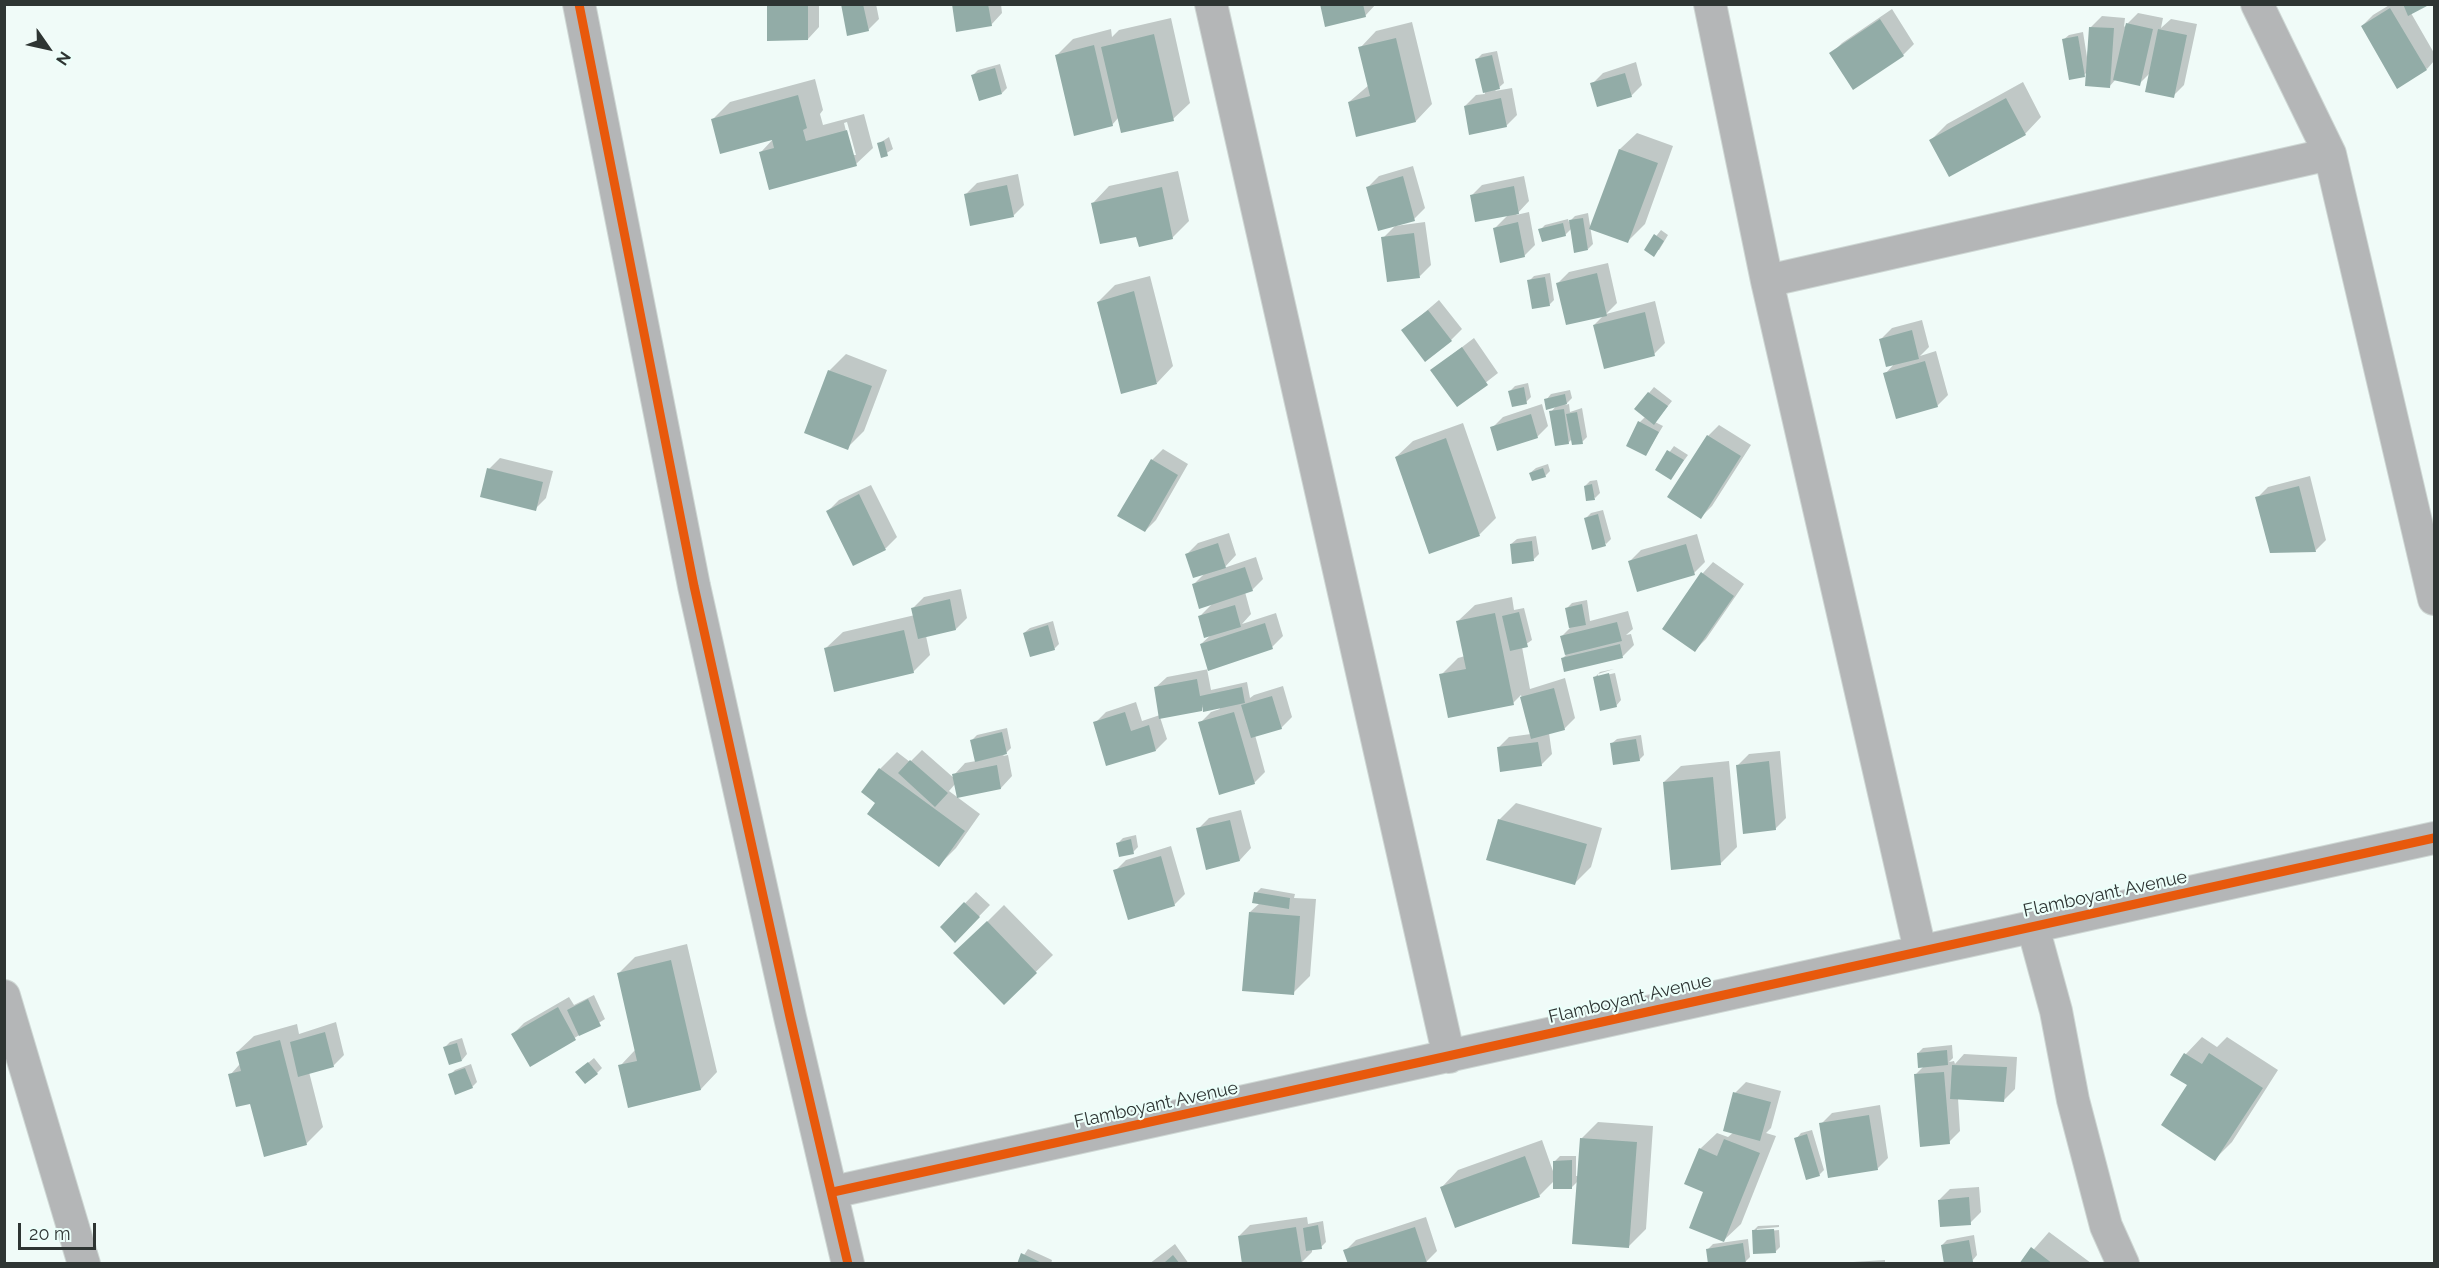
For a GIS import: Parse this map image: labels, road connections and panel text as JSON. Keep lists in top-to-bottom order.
{
  "streets": {
    "street": ["Flamboyant Avenue"]
  },
  "scale_bar": "20 m",
  "north": "bottom right"
}
